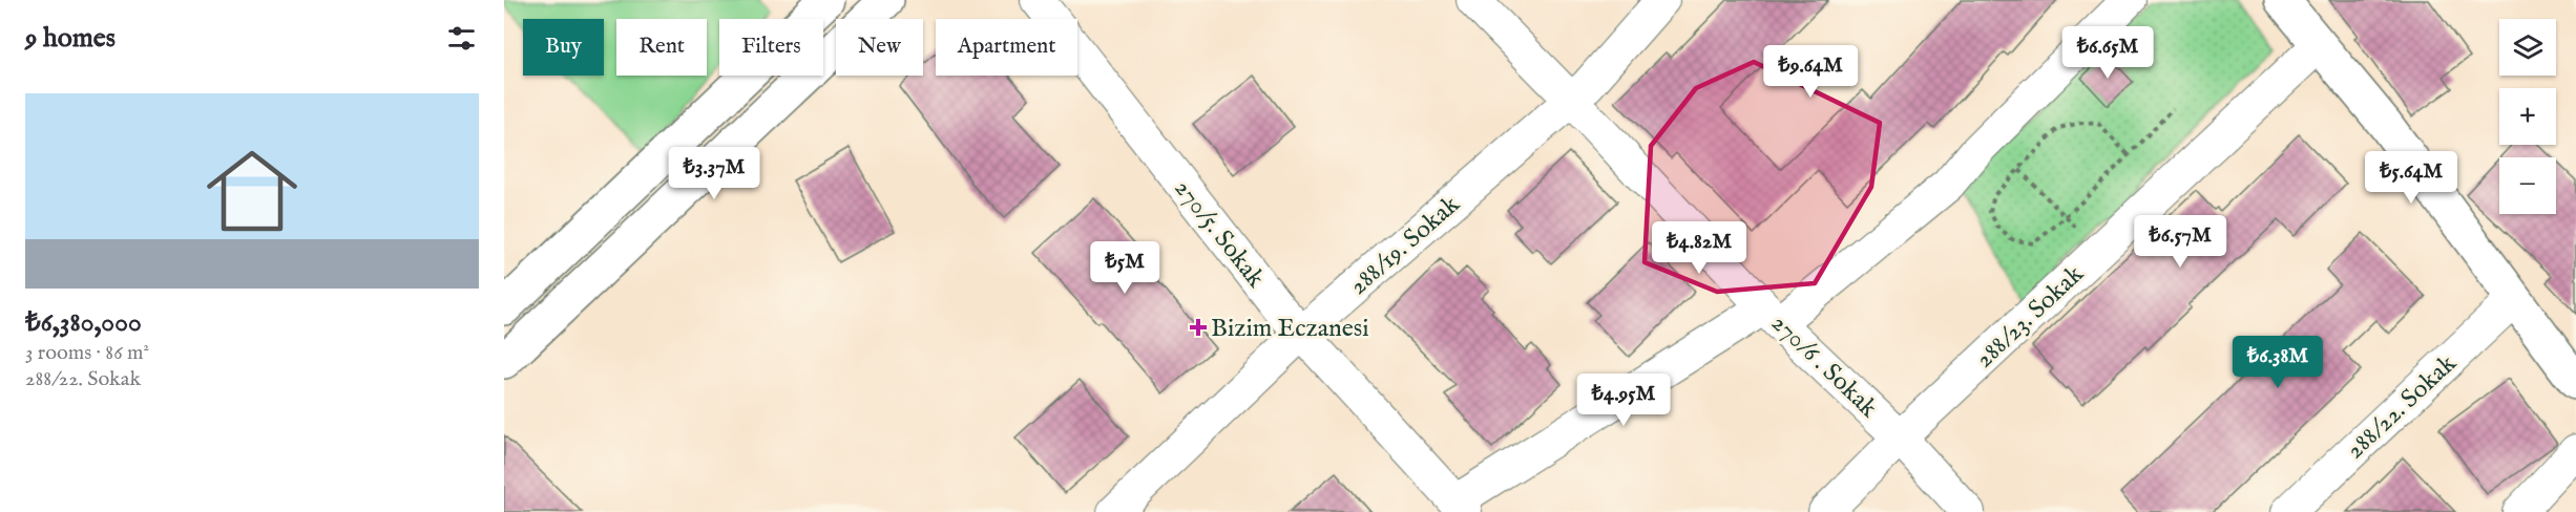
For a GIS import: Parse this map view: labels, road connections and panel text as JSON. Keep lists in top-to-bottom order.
{
  "streets": {
    "street": [
      "270/5. Sokak",
      "288/19. Sokak",
      "288/23. Sokak",
      "270/6 . Sokak",
      "288/22. Sokak"
    ]
  },
  "crossings": [
    ["270/5. Sokak", "288/19. Sokak"],
    ["288/19. Sokak", "270/6 . Sokak"],
    ["288/23. Sokak", "270/6 . Sokak"]
  ],
  "places": {
    "health": ["Bizim Eczanesi"]
  },
  "page": {
    "heading": "9 homes",
    "map_buttons": ["+", "−"],
    "chip": [
      "Buy",
      "Rent",
      "Filters",
      "New",
      "Apartment"
    ],
    "price": [
      "₺6.65M",
      "₺9.64M",
      "₺3.37M",
      "₺5.64M",
      "₺6.57M",
      "₺4.82M",
      "₺5M",
      "₺6.38M",
      "₺4.95M"
    ],
    "list": [
      {
        "name": "₺6,380,000",
        "note": "3 rooms · 86 m² · 288/22. Sokak"
      }
    ]
  }
}
